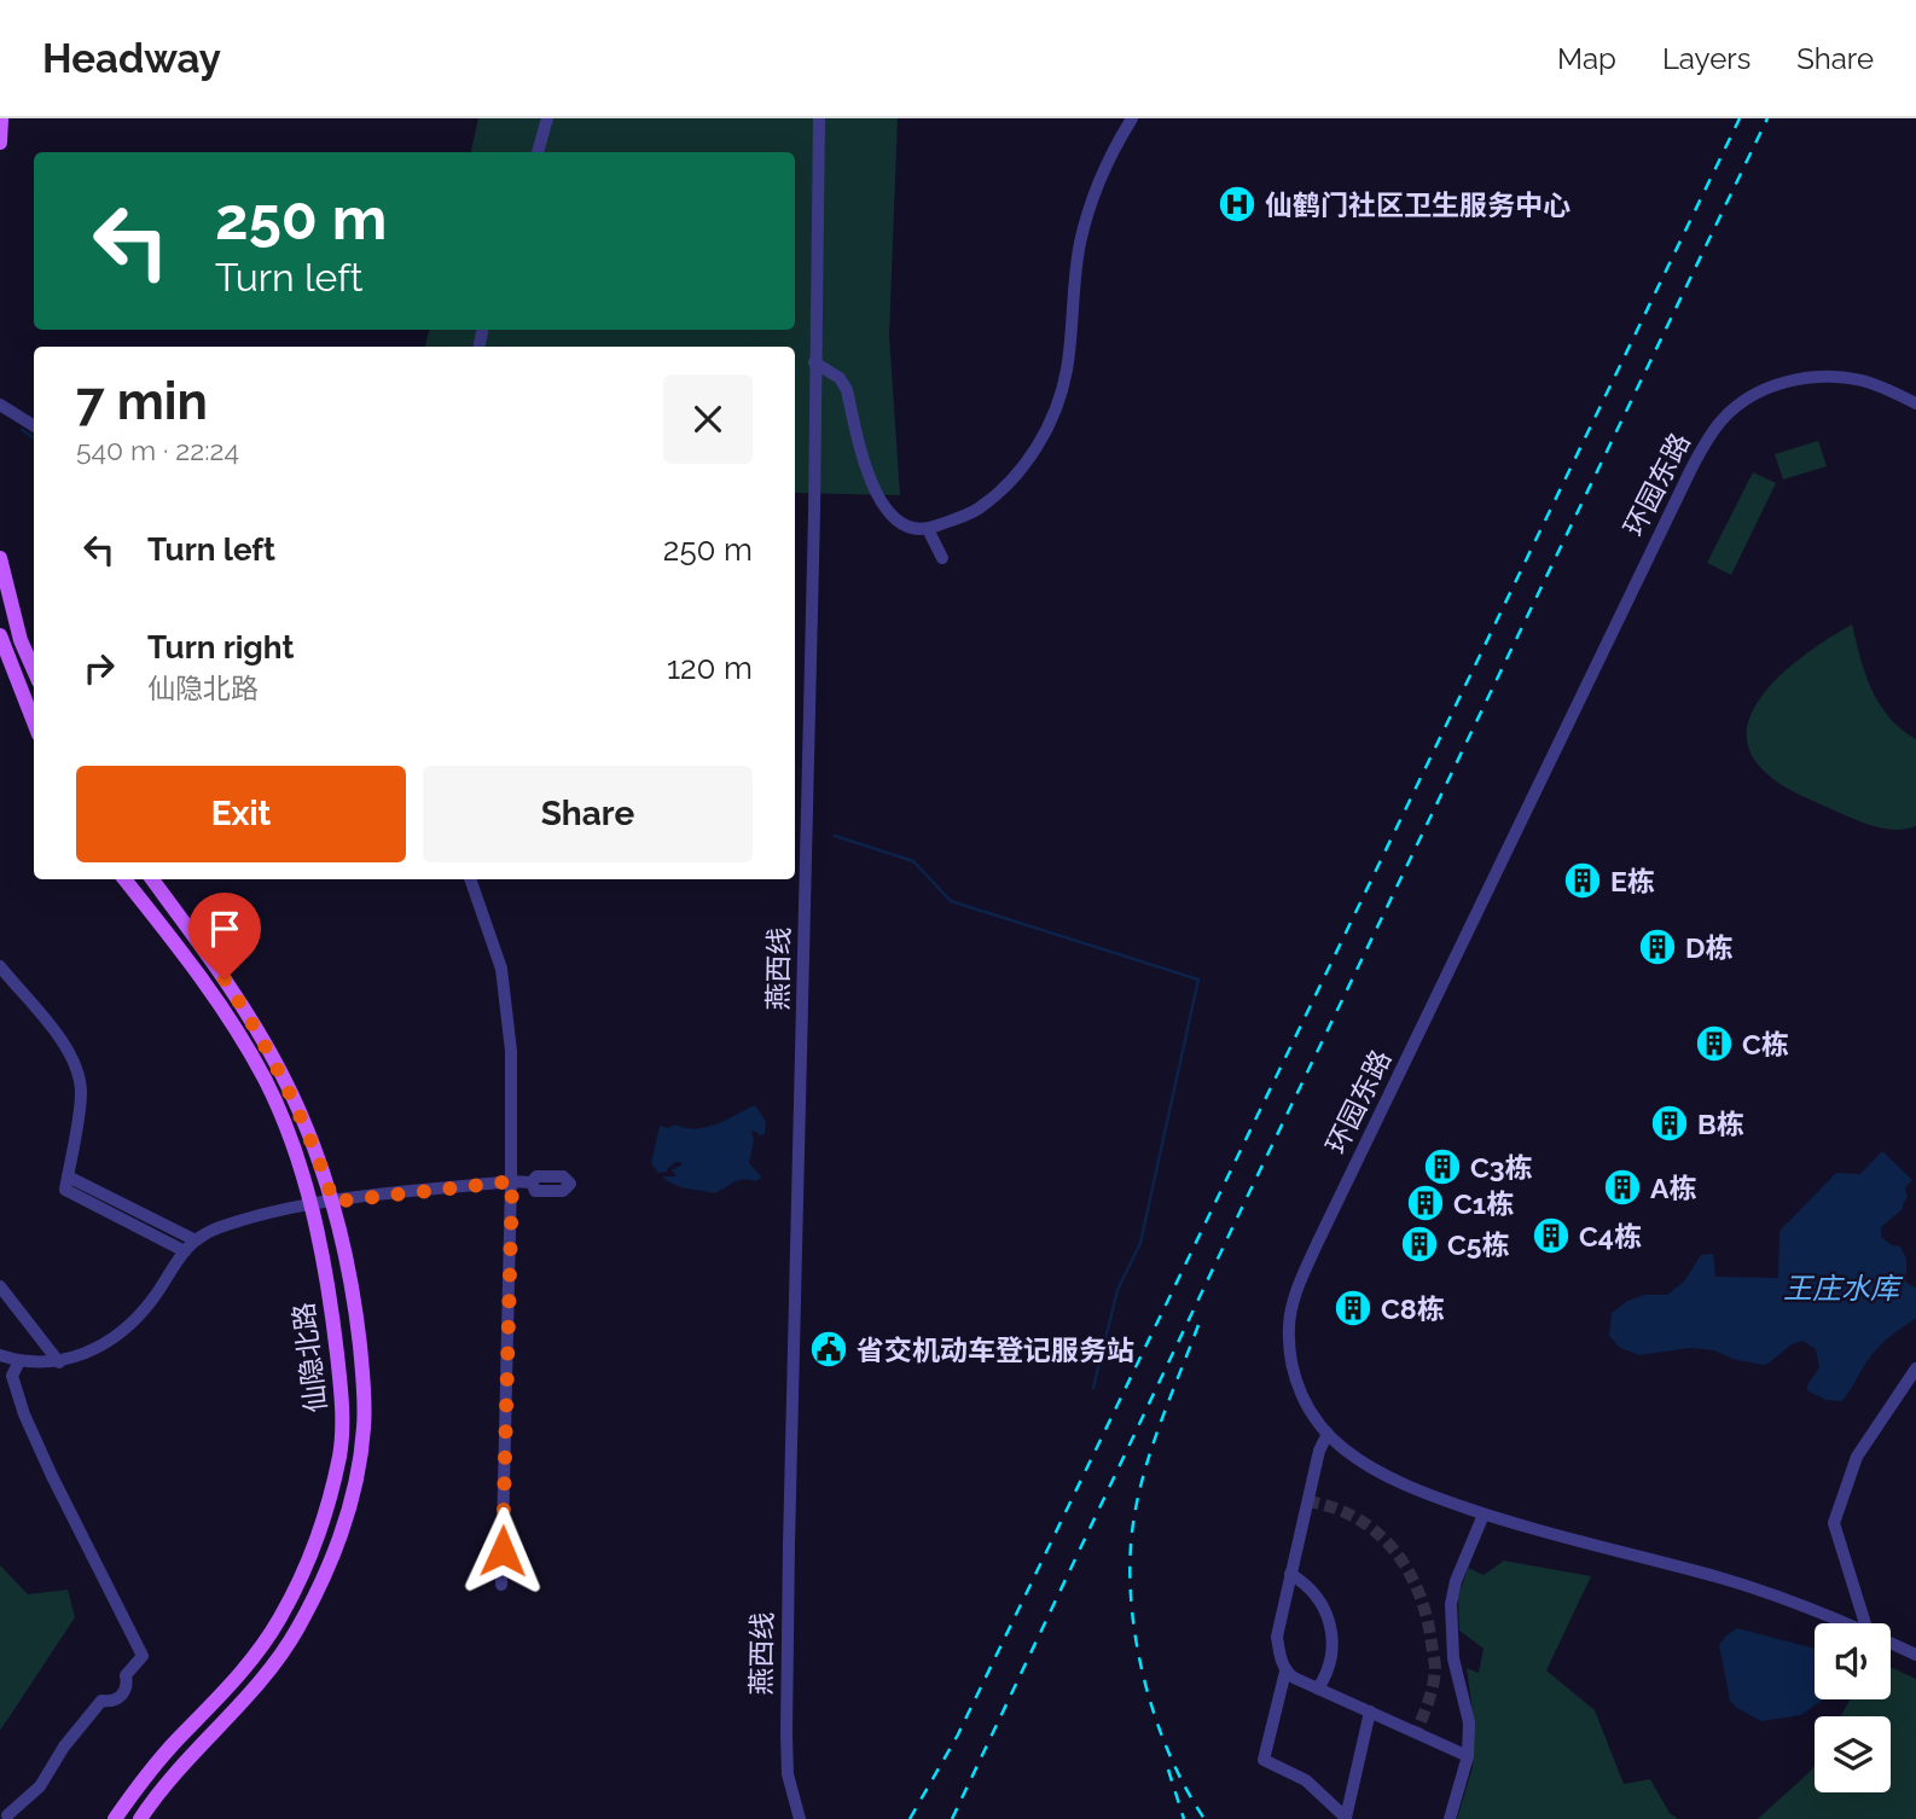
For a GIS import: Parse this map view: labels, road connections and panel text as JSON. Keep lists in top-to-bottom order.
{
  "streets": {
    "main road": ["仙隐北路"],
    "street": ["环园东路", "燕西线"]
  },
  "water": ["王庄水库"],
  "places": {
    "hospital": ["仙鹤门社区卫生服务中心"],
    "building": [
      "E栋",
      "D栋",
      "C栋",
      "B栋",
      "C3栋",
      "A栋",
      "C1栋",
      "C4栋",
      "C5栋",
      "C8栋"
    ],
    "public building": ["省交机动车登记服务站"]
  },
  "page": {
    "header": "Headway",
    "nav": ["Map", "Layers", "Share"],
    "turn": ["250 m", "Turn left"],
    "heading": ["7 min", "540 m · 22:24"],
    "list": [
      {
        "name": "Turn left",
        "value": "250 m"
      },
      {
        "name": "Turn right",
        "note": "仙隐北路",
        "value": "120 m"
      }
    ],
    "buttons": ["Exit", "Share"]
  }
}
